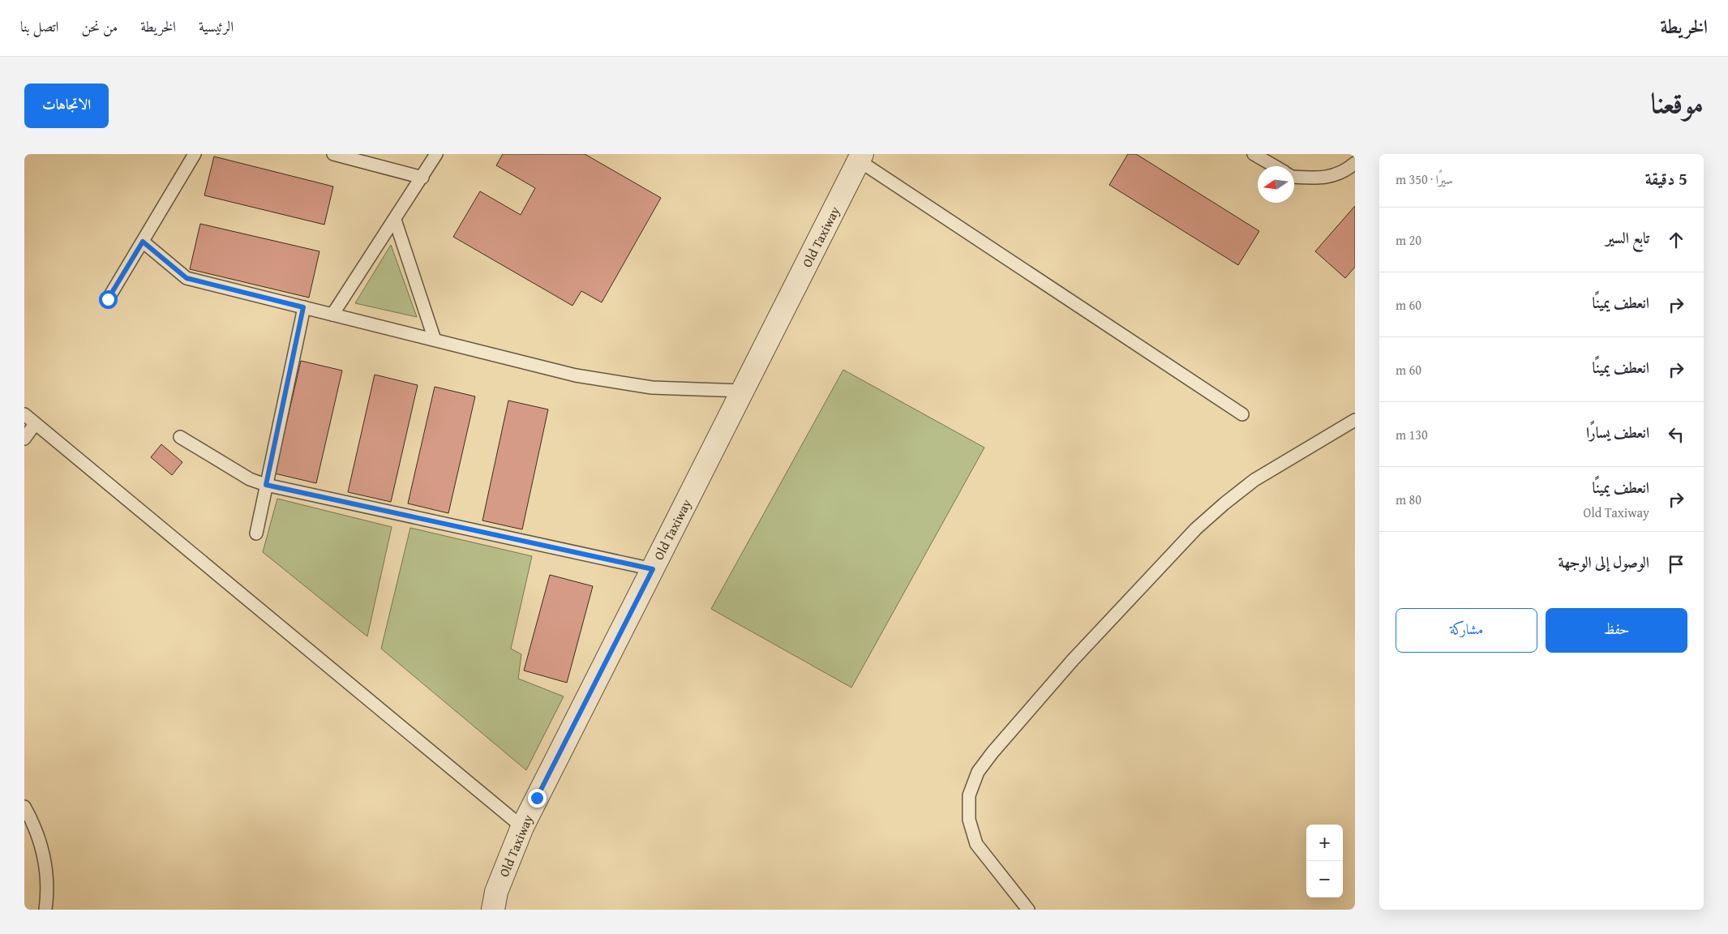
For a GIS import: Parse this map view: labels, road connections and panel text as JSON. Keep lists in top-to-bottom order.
{
  "streets": {
    "street": ["Old Taxiway"]
  },
  "north": "left",
  "page": {
    "header": "الخريطة",
    "nav": [
      "الرئيسية",
      "الخريطة",
      "من نحن",
      "اتصل بنا"
    ],
    "title": "موقعنا",
    "buttons": [
      "الاتجاهات",
      ["حفظ", "مشاركة"]
    ],
    "heading": ["5 دقيقة", "سيرًا · 350 m"],
    "list": [
      ["تابع السير", "20 m"],
      ["انعطف يمينًا", "60 m"],
      ["انعطف يمينًا", "60 m"],
      ["انعطف يسارًا", "130 m"],
      ["انعطف يمينًا", "Old Taxiway", "80 m"],
      "الوصول إلى الوجهة"
    ],
    "map_buttons": ["+", "−"]
  }
}
